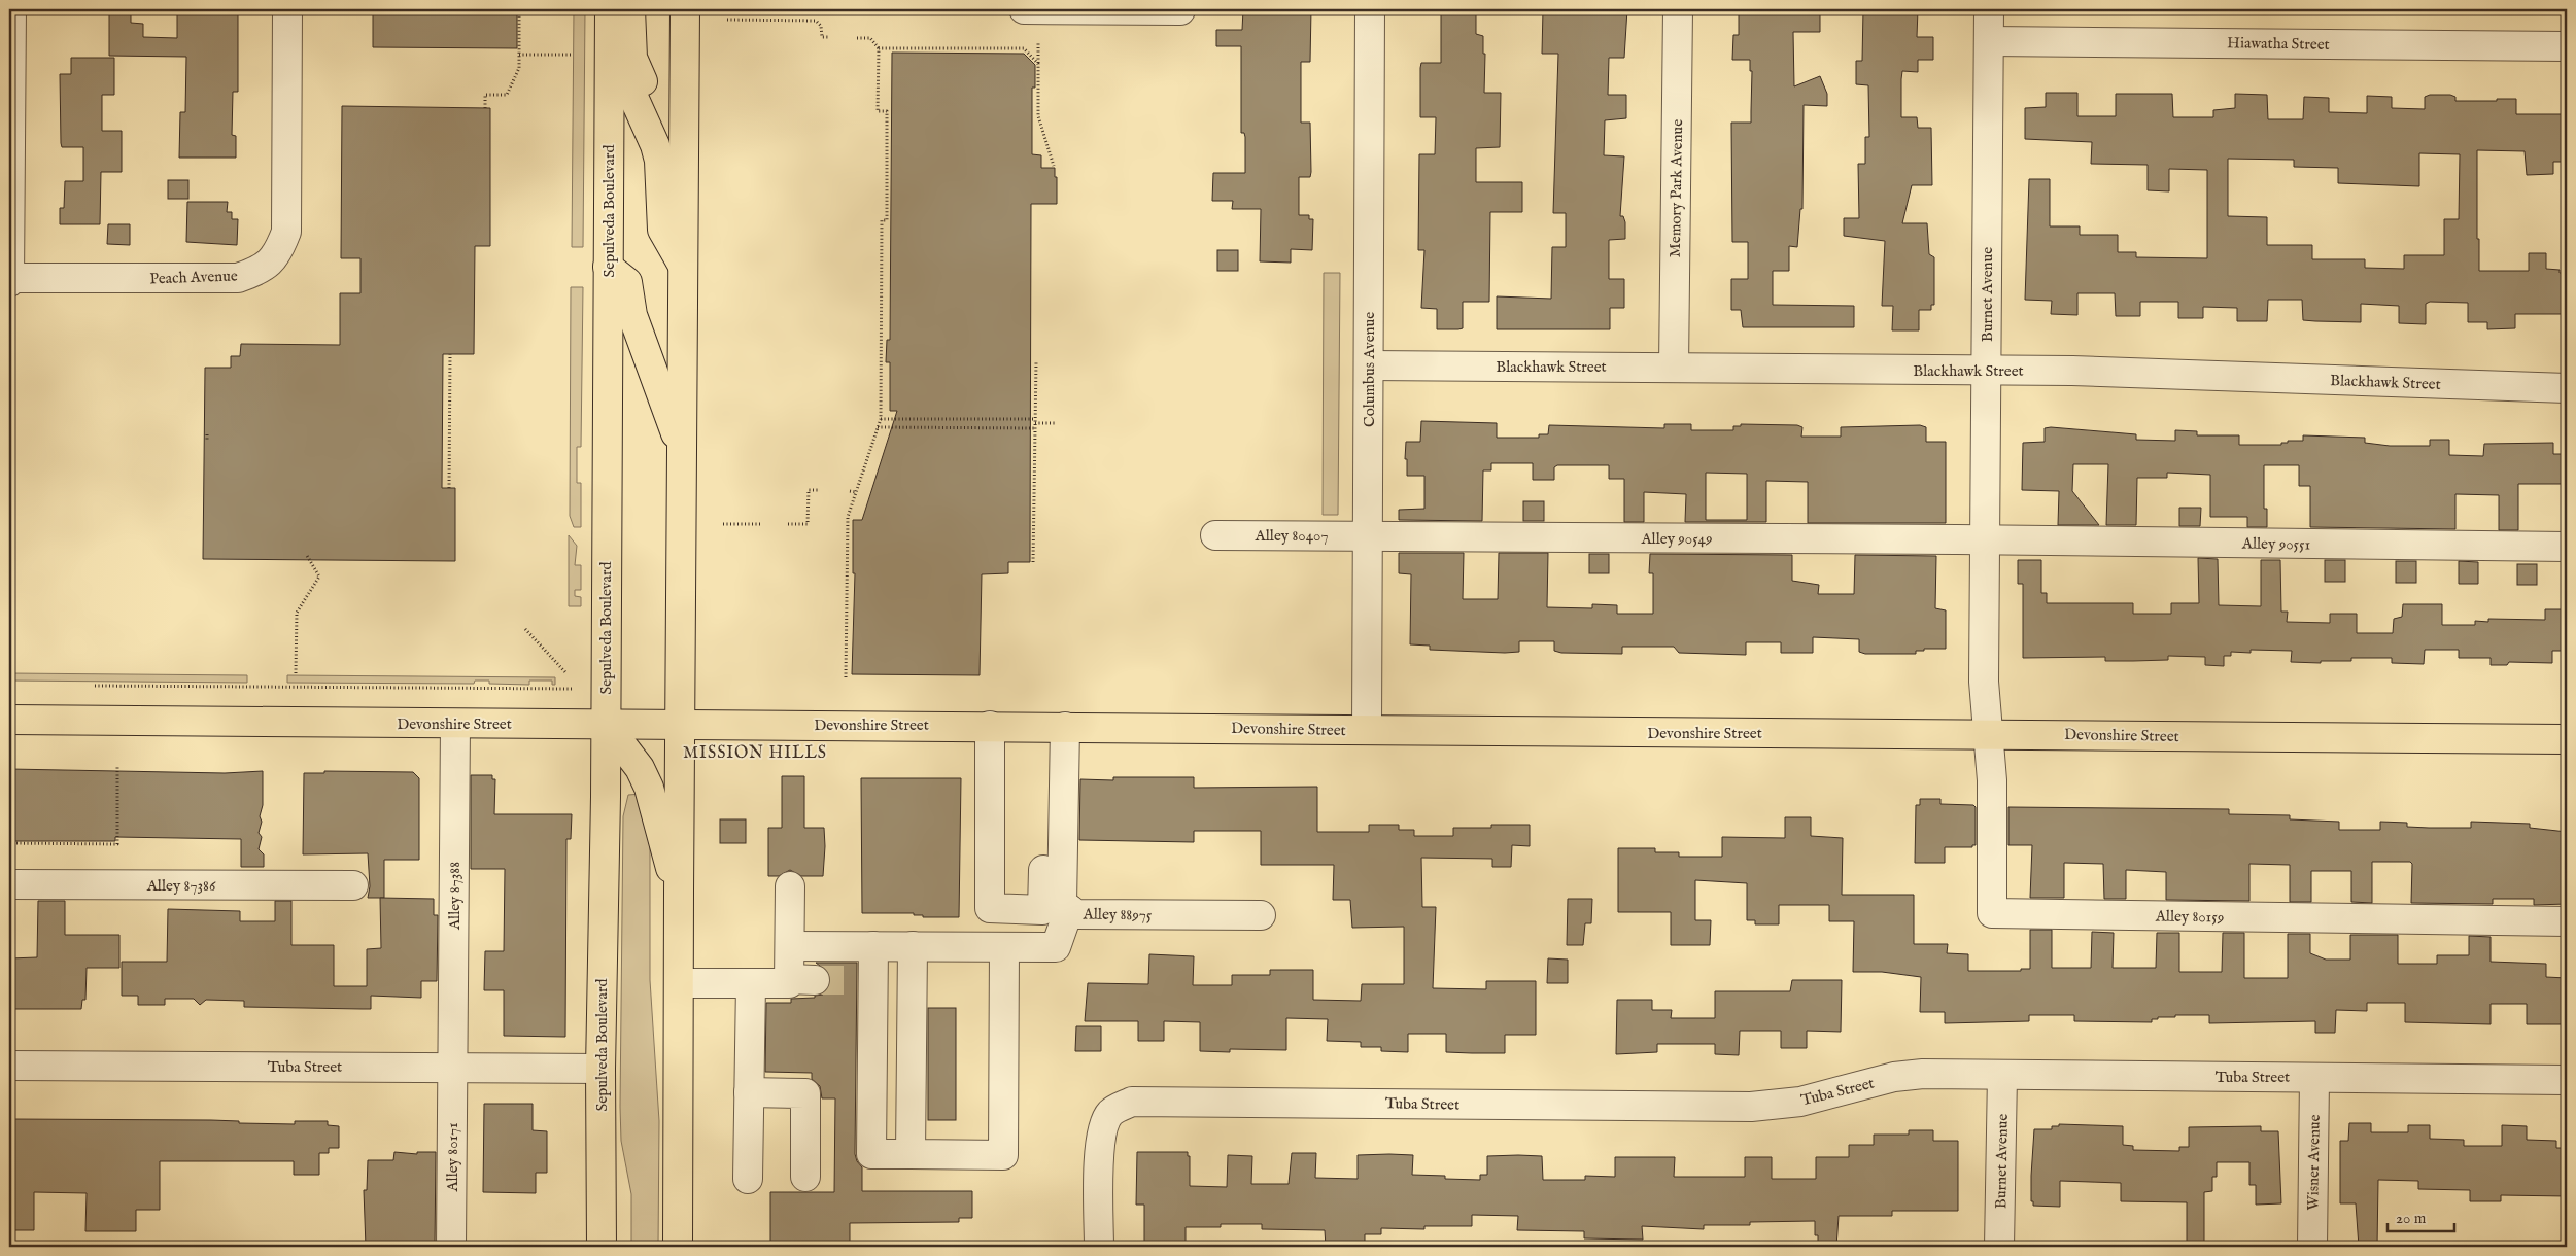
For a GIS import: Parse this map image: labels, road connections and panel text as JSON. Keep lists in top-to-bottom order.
{
  "streets": {
    "main road": ["Sepulveda Boulevard", "Devonshire Street"],
    "street": [
      "Hiawatha Street",
      "Memory Park Avenue",
      "Peach Avenue",
      "Burnet Avenue",
      "Blackhawk Street",
      "Columbus Avenue",
      "Alley 80407",
      "Alley 90549",
      "Alley 90551",
      "Alley 87386",
      "Alley 87388",
      "Alley 88975",
      "Alley 80159",
      "Tuba Street",
      "Alley 80171",
      "Wisner Avenue"
    ]
  },
  "crossings": [
    ["Hiawatha Street", "Burnet Avenue"],
    ["Memory Park Avenue", "Blackhawk Street"],
    ["Sepulveda Boulevard", "Devonshire Street"],
    ["Sepulveda Boulevard", "Tuba Street"],
    ["Burnet Avenue", "Blackhawk Street"],
    ["Burnet Avenue", "Alley 90549"],
    ["Burnet Avenue", "Alley 90551"],
    ["Burnet Avenue", "Devonshire Street"],
    ["Burnet Avenue", "Alley 80159"],
    ["Burnet Avenue", "Tuba Street"],
    ["Blackhawk Street", "Columbus Avenue"],
    ["Columbus Avenue", "Alley 80407"],
    ["Columbus Avenue", "Alley 90549"],
    ["Columbus Avenue", "Devonshire Street"],
    ["Alley 80407", "Alley 90549"],
    ["Alley 90549", "Alley 90551"],
    ["Devonshire Street", "Alley 87388"],
    ["Devonshire Street", "Alley 88975"],
    ["Devonshire Street", "Alley 80159"],
    ["Alley 87388", "Tuba Street"],
    ["Alley 87388", "Alley 80171"],
    ["Tuba Street", "Alley 80171"],
    ["Tuba Street", "Wisner Avenue"]
  ],
  "districts": ["MISSION HILLS"],
  "scale_bar": "20 m"
}
